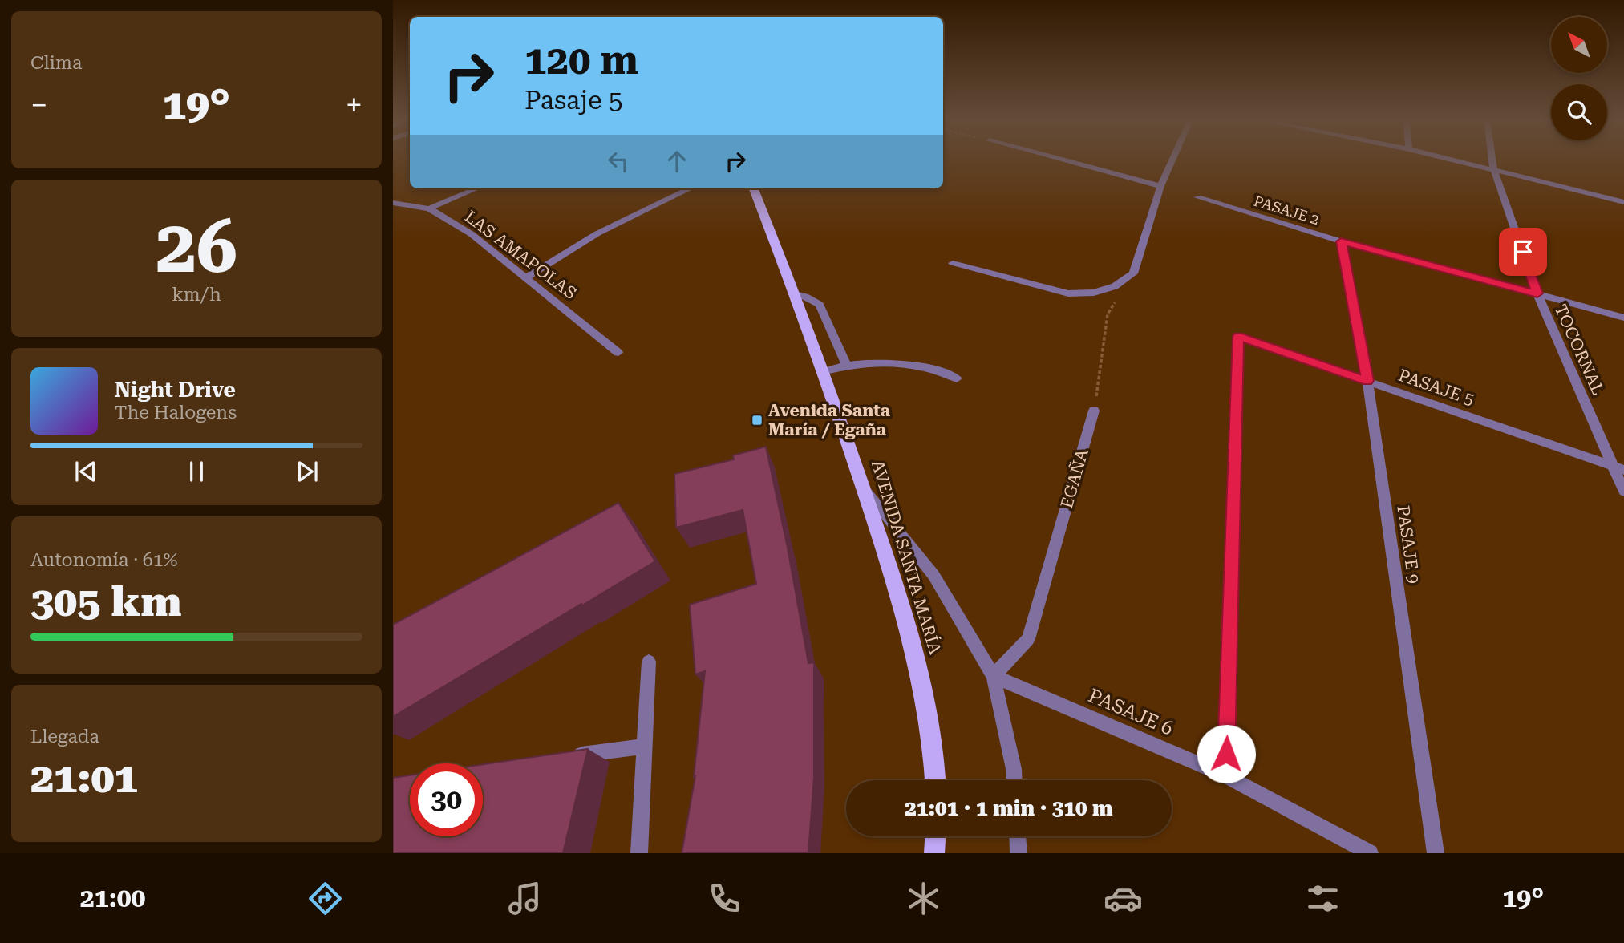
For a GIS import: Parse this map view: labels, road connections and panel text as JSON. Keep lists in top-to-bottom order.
{
  "streets": {
    "main road": ["AVENIDA SANTA MARÍA"],
    "street": [
      "PASAJE 2",
      "LAS AMAPOLAS",
      "TOCORNAL",
      "PASAJE 5",
      "EGAÑA",
      "PASAJE 9",
      "PASAJE 6"
    ]
  },
  "crossings": [
    ["PASAJE 2", "TOCORNAL"],
    ["PASAJE 2", "PASAJE 9"],
    ["TOCORNAL", "PASAJE 5"],
    ["PASAJE 5", "PASAJE 9"],
    ["PASAJE 5", "PASAJE 6"],
    ["EGAÑA", "PASAJE 6"]
  ],
  "places": {
    "transit": ["Avenida Santa María / Egaña"]
  },
  "north": "top left",
  "page": {
    "tile": [
      "Clima",
      ["26", "km/h"],
      ["Autonomía · 61%", "305 km"],
      ["Llegada", "21:01"]
    ],
    "turn": ["120 m", "Pasaje 5"],
    "heat": ["−", "19°", "+"],
    "song": ["Night Drive", "The Halogens"],
    "limit": "30",
    "trip": "21:01 · 1 min · 310 m",
    "tabs": ["21:00", "19°"]
  }
}
